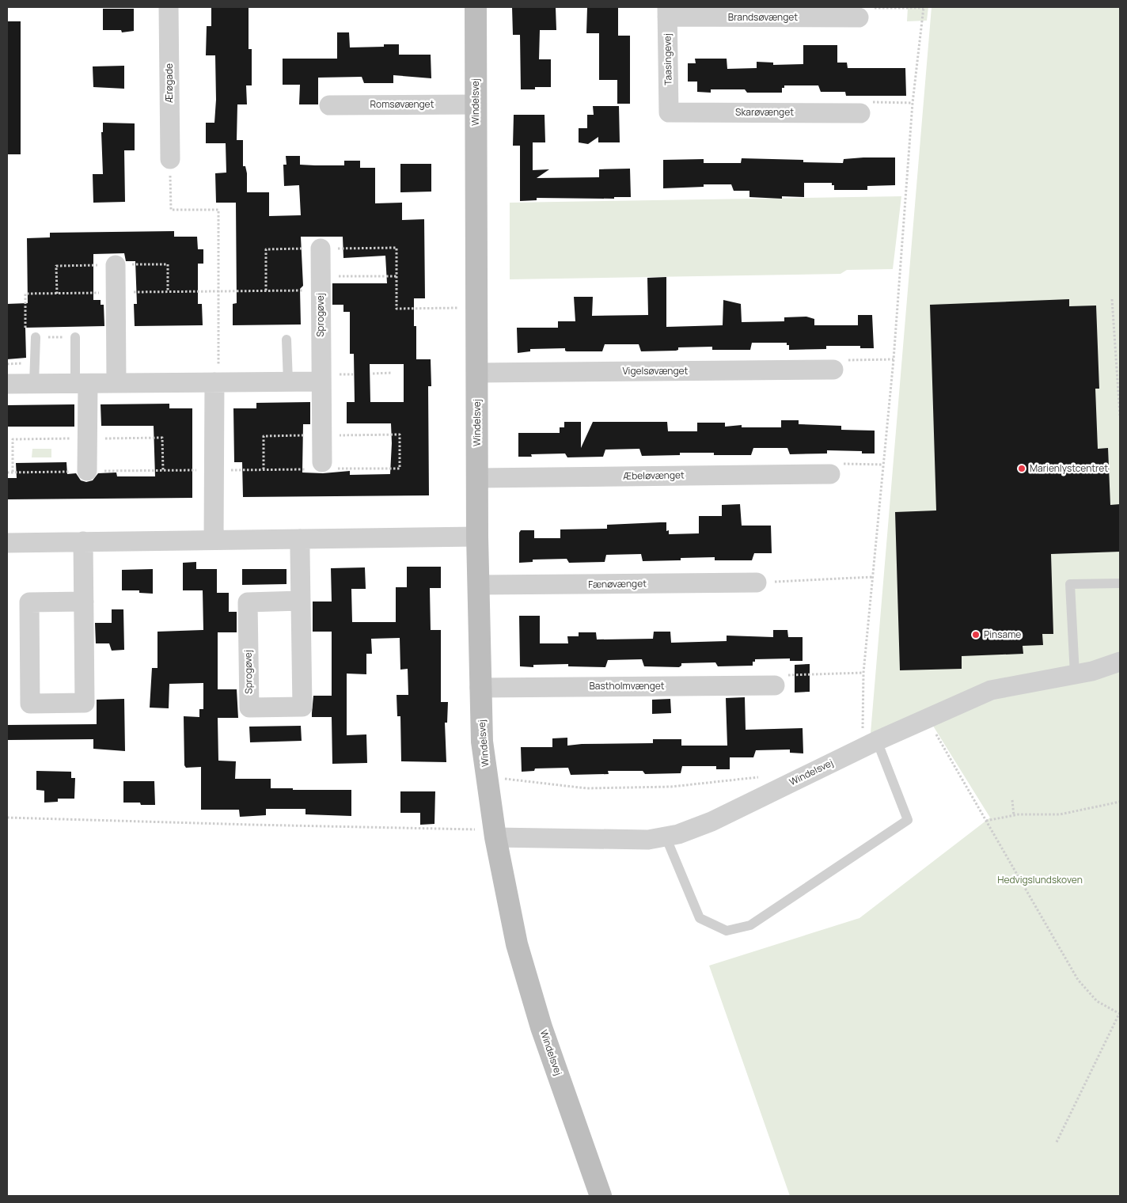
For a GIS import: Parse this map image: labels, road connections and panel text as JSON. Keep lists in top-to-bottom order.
{
  "streets": {
    "street": [
      "Brandsøvænget",
      "Taasingevej",
      "Ærøgade",
      "Windelsvej",
      "Romsøvænget",
      "Skarøvænget",
      "Sprogøvej",
      "Vigelsøvænget",
      "Æbeløvænget",
      "Fænøvænget",
      "Bastholmvænget"
    ]
  },
  "crossings": [
    ["Brandsøvænget", "Taasingevej"],
    ["Taasingevej", "Skarøvænget"],
    ["Windelsvej", "Romsøvænget"],
    ["Windelsvej", "Vigelsøvænget"],
    ["Windelsvej", "Æbeløvænget"],
    ["Windelsvej", "Fænøvænget"],
    ["Windelsvej", "Bastholmvænget"]
  ],
  "parks": ["Hedvigslundskoven"],
  "places": ["Marienlystcentret", "Pinsame"]
}
